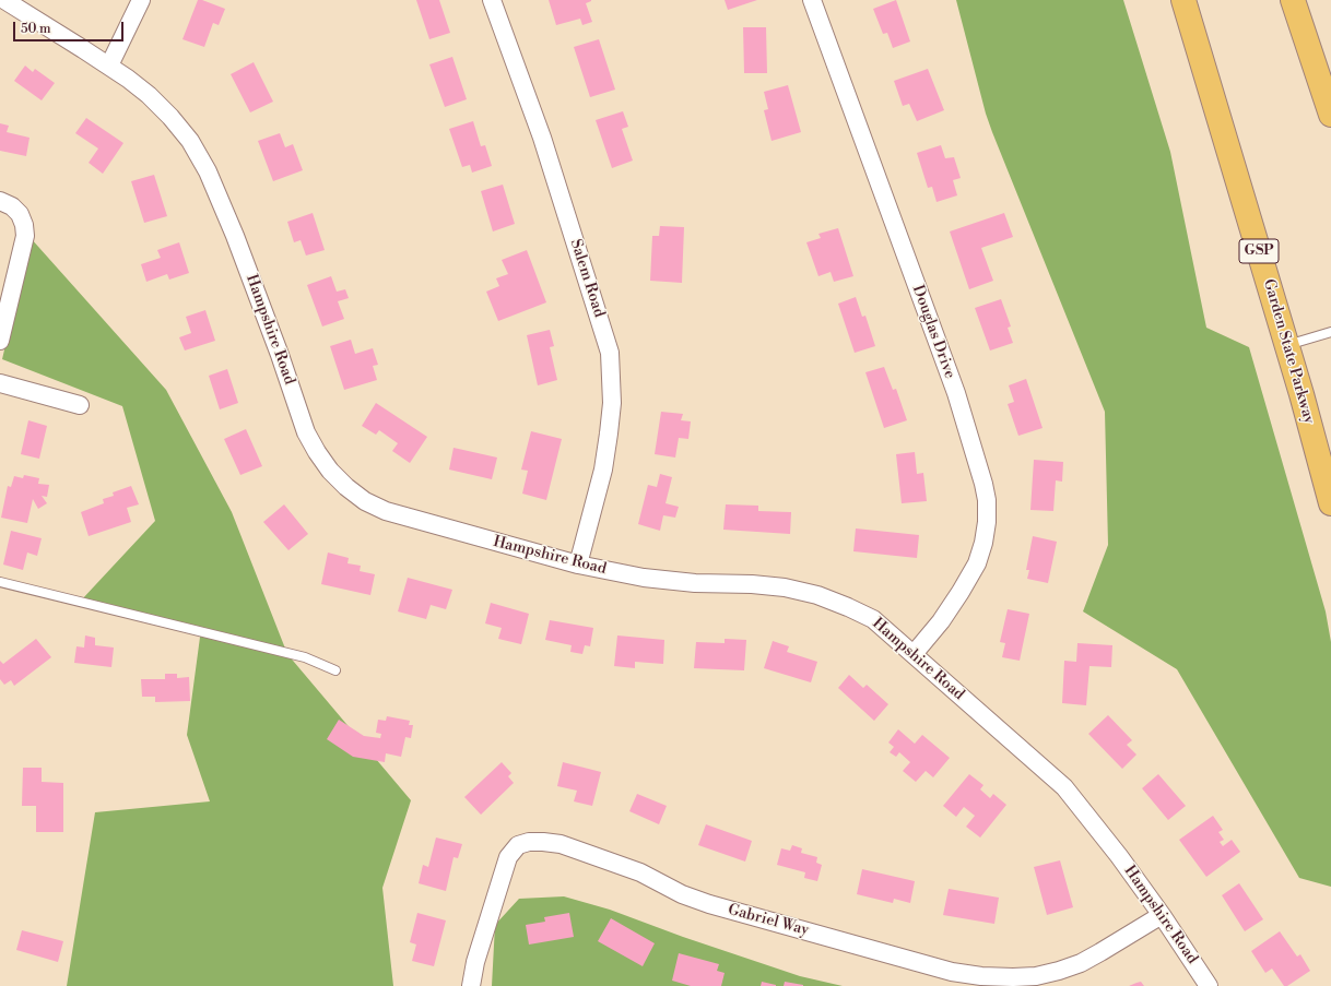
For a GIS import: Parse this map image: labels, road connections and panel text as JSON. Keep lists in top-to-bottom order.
{
  "streets": {
    "highway": ["GSP", "Garden State Parkway"],
    "street": [
      "Salem Road",
      "Hampshire Road",
      "Douglas Drive",
      "Gabriel Way"
    ]
  },
  "crossings": [
    ["Salem Road", "Hampshire Road"],
    ["Hampshire Road", "Douglas Drive"],
    ["Hampshire Road", "Gabriel Way"]
  ],
  "scale_bar": "50 m"
}
